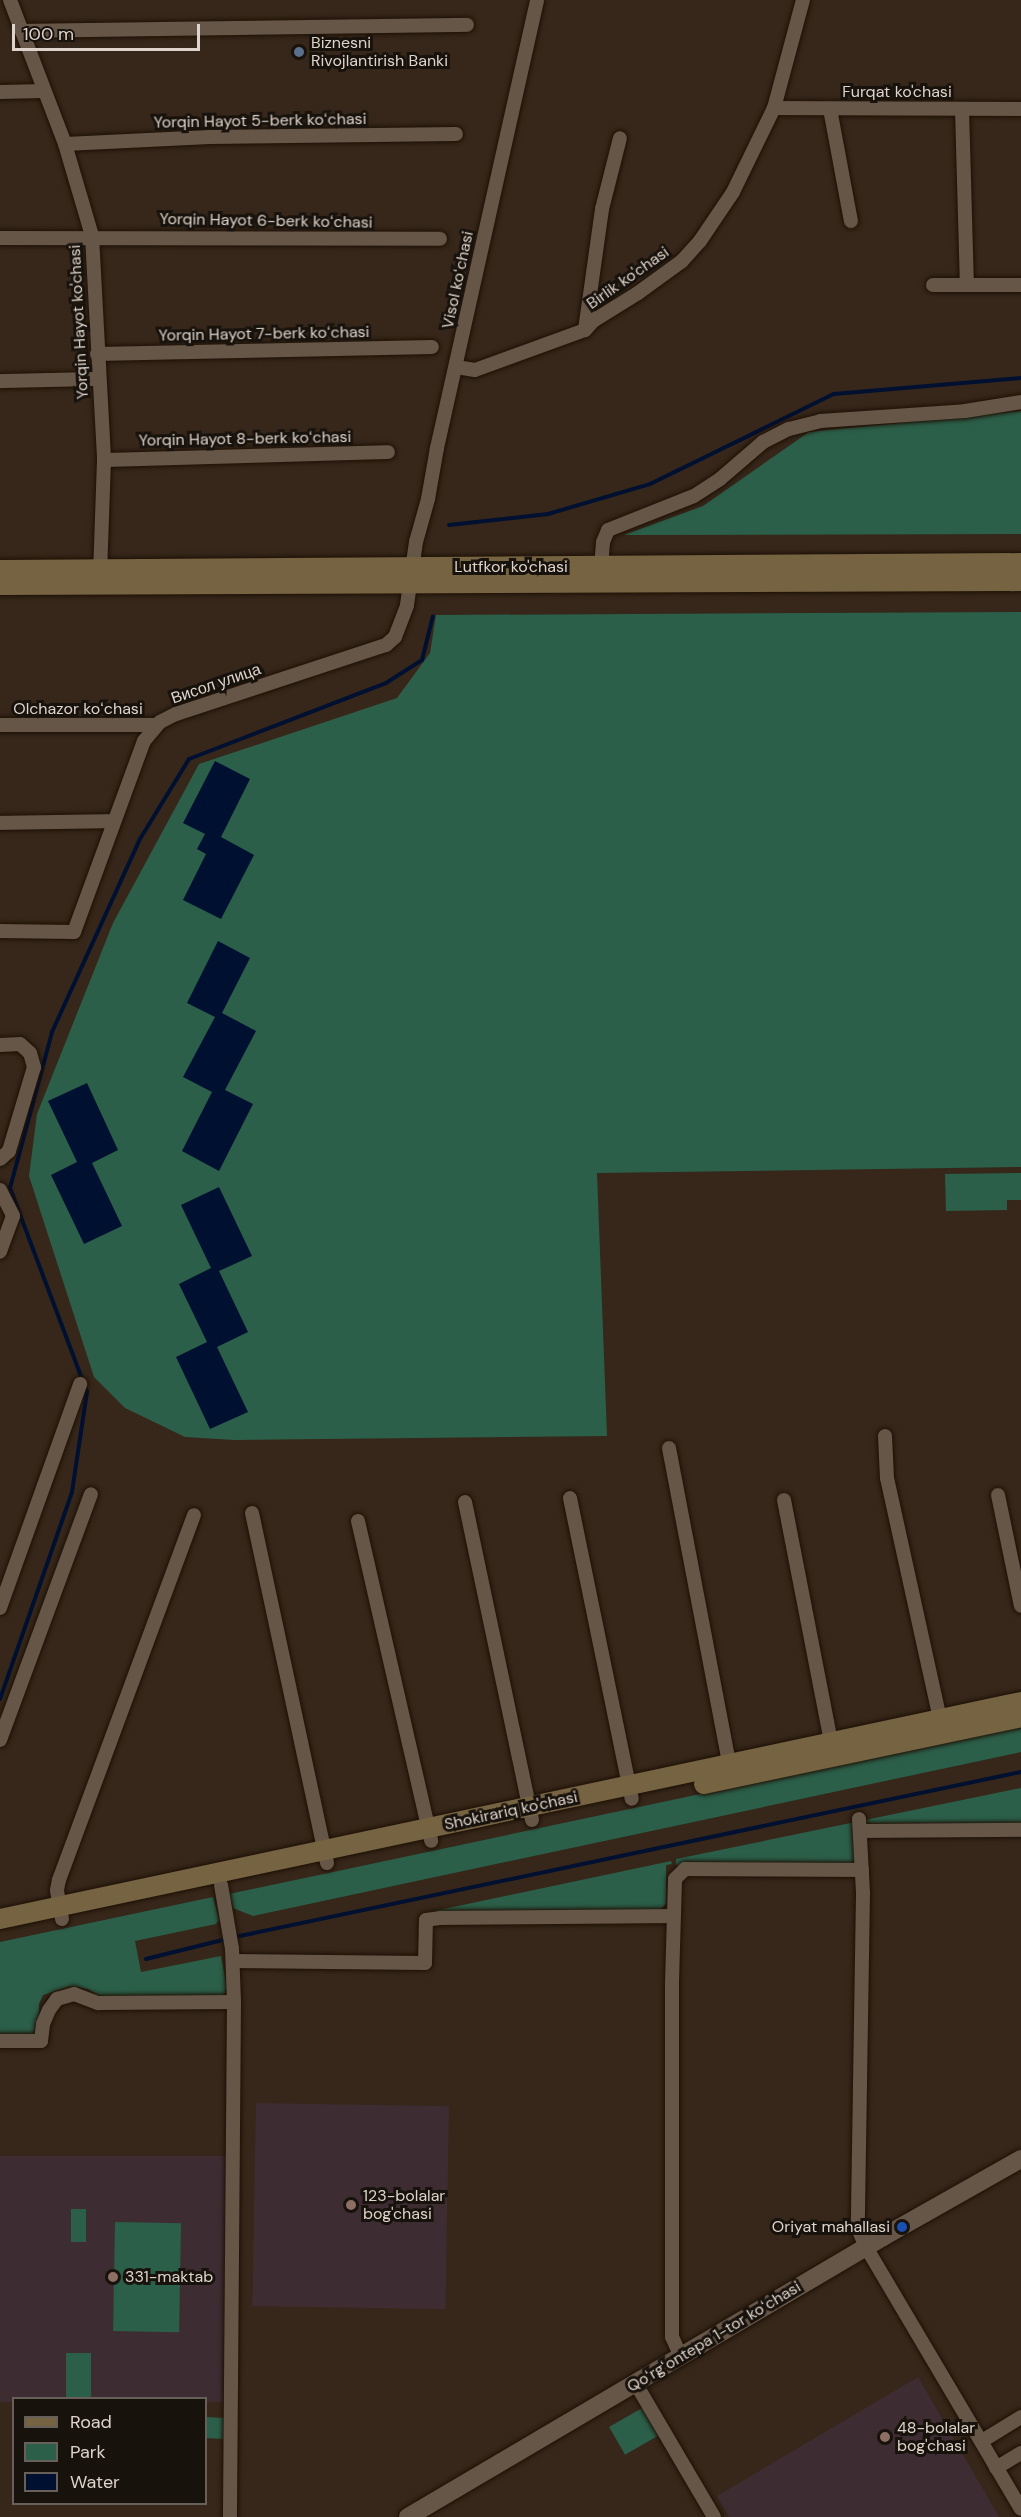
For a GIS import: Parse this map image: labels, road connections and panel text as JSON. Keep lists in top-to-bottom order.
{
  "streets": {
    "main road": ["Lutfkor ko'chasi", "Shokirariq ko'chasi"],
    "street": [
      "Furqat ko'chasi",
      "Yorqin Hayot 5-berk koʻchasi",
      "Yorqin Hayot 6-berk koʻchasi",
      "Birlik ko'chasi",
      "Visol koʻchasi",
      "Yorqin Hayot ko'chasi",
      "Yorqin Hayot 7-berk koʻchasi",
      "Yorqin Hayot 8-berk koʻchasi",
      "Висол улица",
      "Olchazor koʻchasi",
      "Qoʻrgʻontepa 1-tor koʻchasi"
    ]
  },
  "crossings": [
    ["Furqat ko'chasi", "Birlik ko'chasi"],
    ["Yorqin Hayot 5-berk koʻchasi", "Yorqin Hayot ko'chasi"],
    ["Yorqin Hayot 6-berk koʻchasi", "Yorqin Hayot ko'chasi"],
    ["Birlik ko'chasi", "Visol koʻchasi"],
    ["Visol koʻchasi", "Lutfkor ko'chasi"],
    ["Visol koʻchasi", "Висол улица"],
    ["Yorqin Hayot ko'chasi", "Yorqin Hayot 7-berk koʻchasi"],
    ["Yorqin Hayot ko'chasi", "Yorqin Hayot 8-berk koʻchasi"],
    ["Yorqin Hayot ko'chasi", "Lutfkor ko'chasi"],
    ["Lutfkor ko'chasi", "Висол улица"],
    ["Висол улица", "Olchazor koʻchasi"]
  ],
  "places": [
    "Biznesni Rivojlantirish Banki",
    "123-bolalar bog'chasi",
    "Oriyat mahallasi",
    "331-maktab",
    "48-bolalar bog'chasi"
  ],
  "legend": ["Road", "Park", "Water"],
  "scale_bar": "100 m"
}
